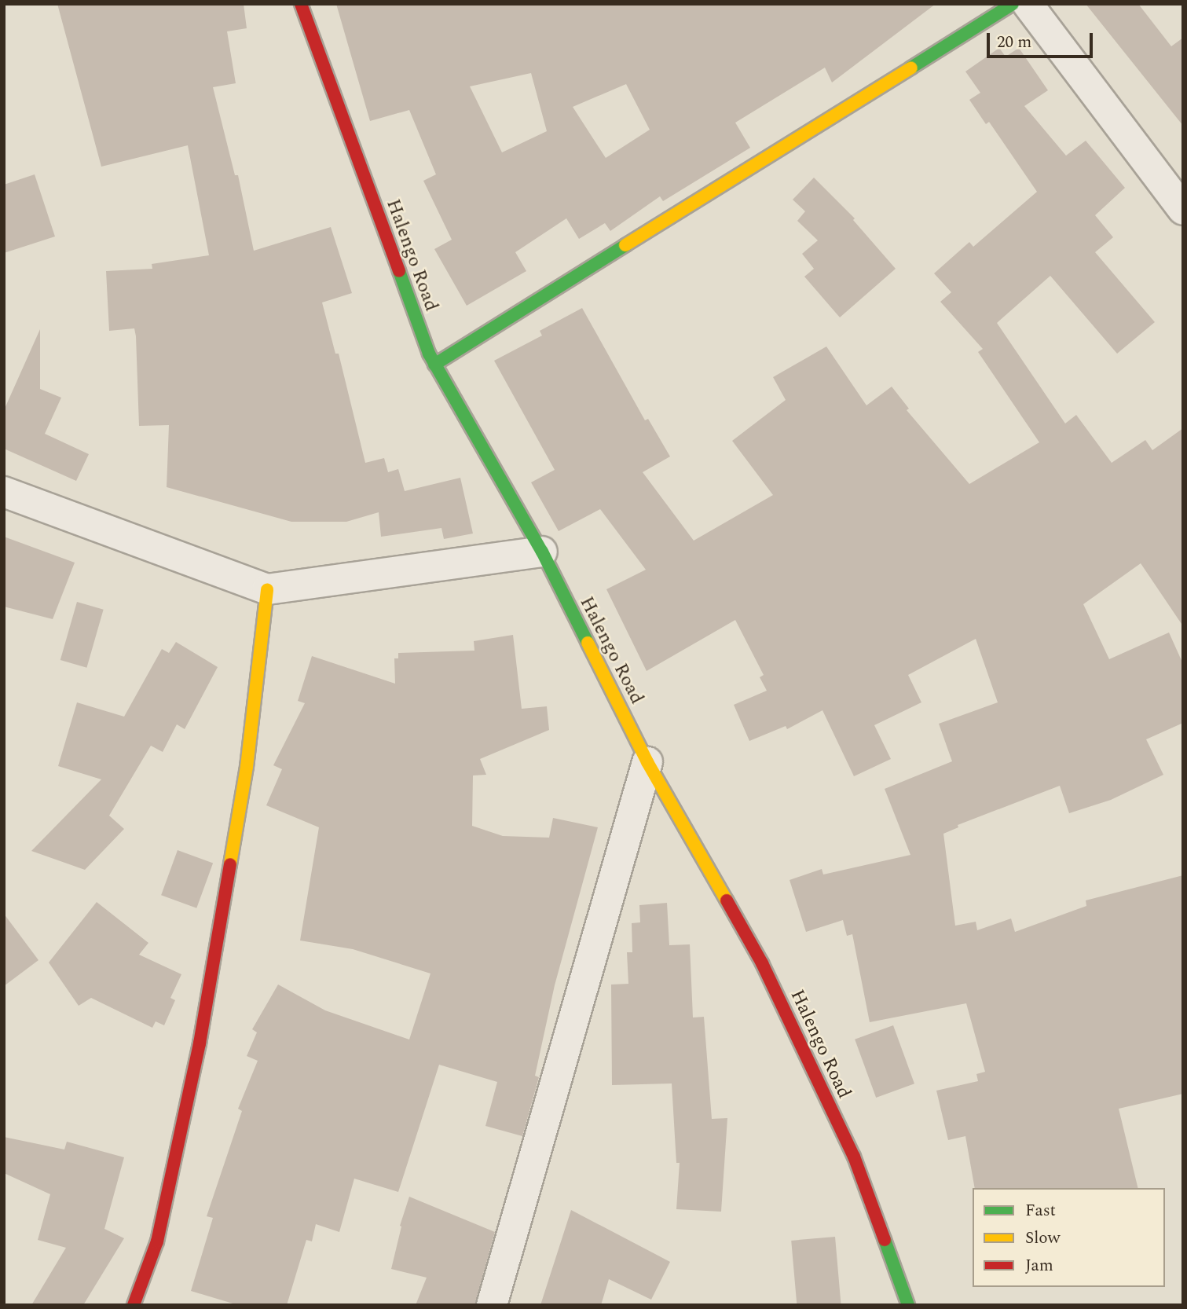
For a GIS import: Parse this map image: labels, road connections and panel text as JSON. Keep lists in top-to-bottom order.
{
  "streets": {
    "street": ["Halengo Road"]
  },
  "legend": ["Fast", "Slow", "Jam"],
  "scale_bar": "20 m"
}
